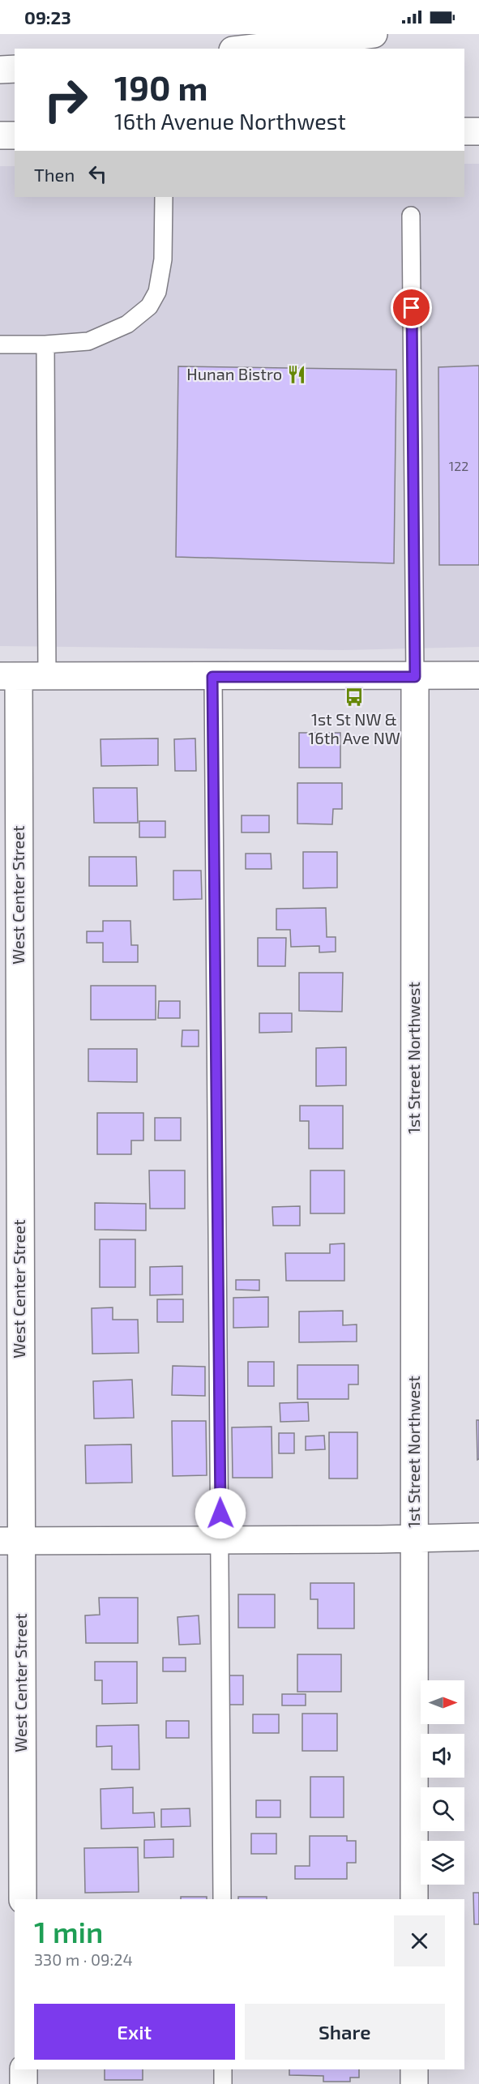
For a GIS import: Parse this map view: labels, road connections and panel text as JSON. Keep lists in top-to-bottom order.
{
  "streets": {
    "main road": ["West Center Street", "1st Street Northwest"]
  },
  "places": {
    "restaurant": ["Hunan Bistro"],
    "bus stop": ["1st St NW & 16th Ave NW"]
  },
  "house_numbers": ["122"],
  "north": "right",
  "page": {
    "status": "09:23",
    "turn": ["190 m", "16th Avenue Northwest"],
    "then": "Then",
    "heading": ["1 min", "330 m · 09:24"],
    "buttons": ["Exit", "Share"]
  }
}
